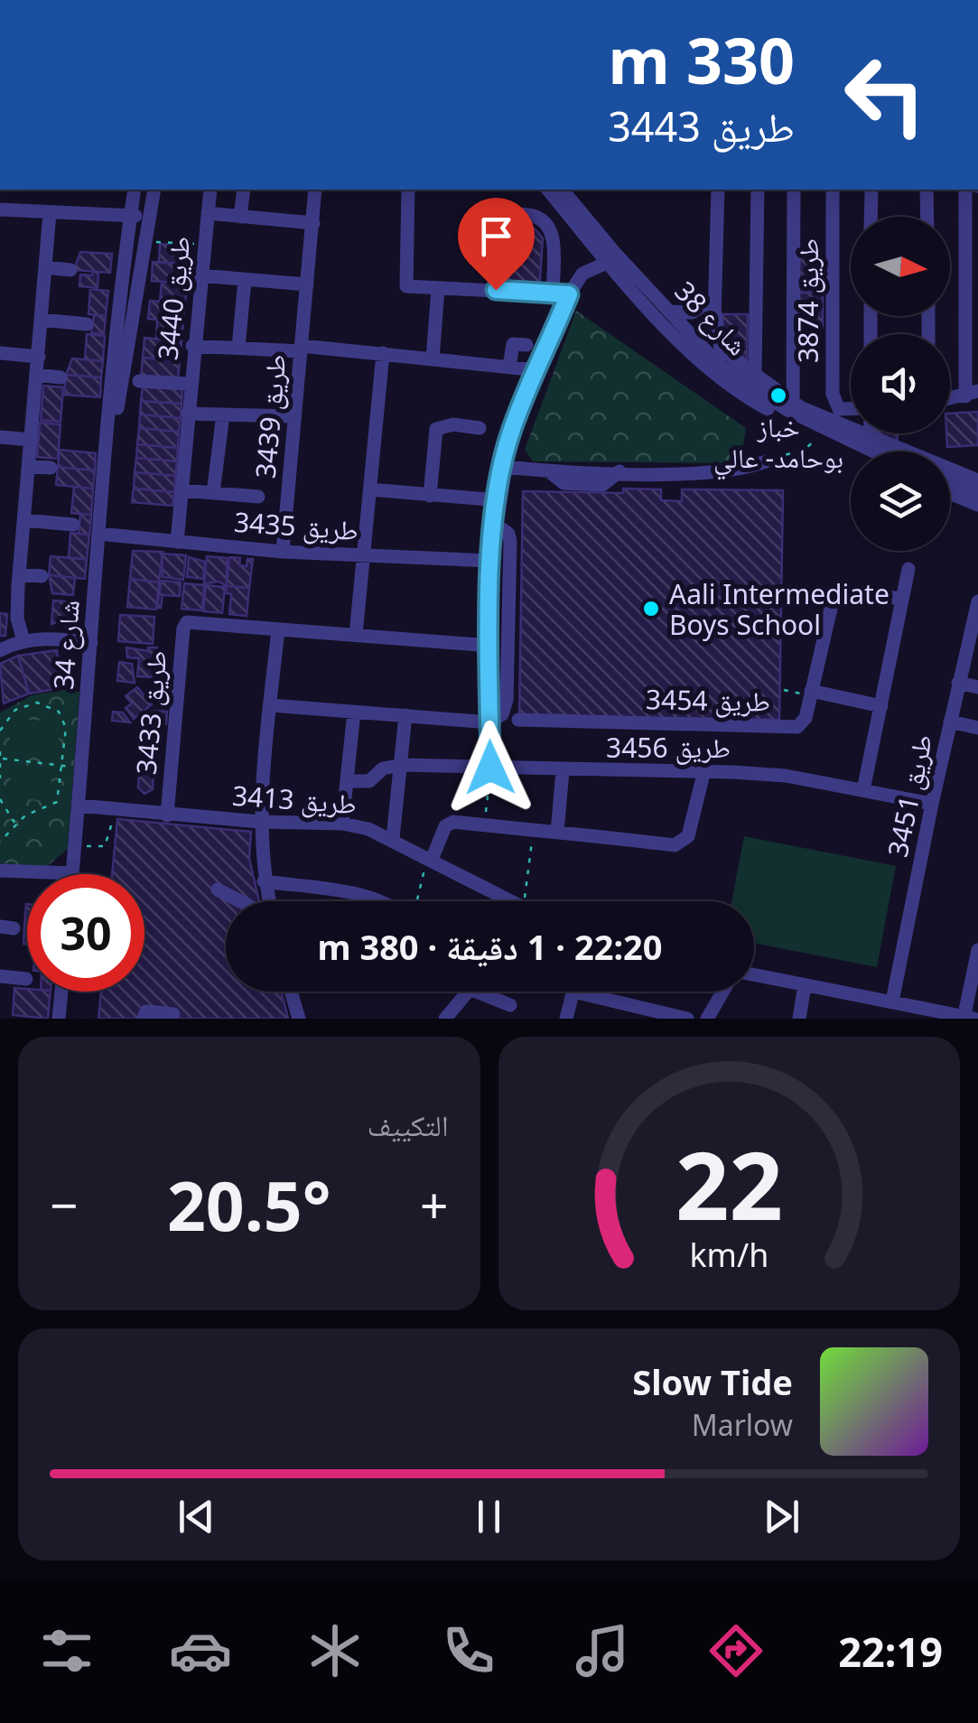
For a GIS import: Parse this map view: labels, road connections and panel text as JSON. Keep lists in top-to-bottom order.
{
  "streets": {
    "street": [
      "طريق 3440",
      "طريق 3874",
      "شارع 38",
      "طريق 3439",
      "طريق 3435",
      "شارع 34",
      "طريق 3454",
      "طريق 3433",
      "طريق 3456",
      "طريق 3451",
      "طريق 3413"
    ]
  },
  "crossings": [
    ["طريق 3440", "طريق 3435"],
    ["طريق 3439", "طريق 3435"],
    ["طريق 3435", "شارع 34"],
    ["شارع 34", "طريق 3413"],
    ["طريق 3433", "طريق 3413"],
    ["طريق 3456", "طريق 3451"]
  ],
  "places": ["خباز بوحامد- عالي", "Aali Intermediate Boys School"],
  "north": "right",
  "page": {
    "turn": ["330 m", "طريق 3443"],
    "limit": "30",
    "trip": "22:20 · 1 دقيقة · 380 m",
    "tile": "التكييف",
    "heat": ["−", "20.5°", "+"],
    "song": ["Slow Tide", "Marlow"],
    "tabs": "22:19",
    "gauge": ["22", "km/h"]
  }
}
